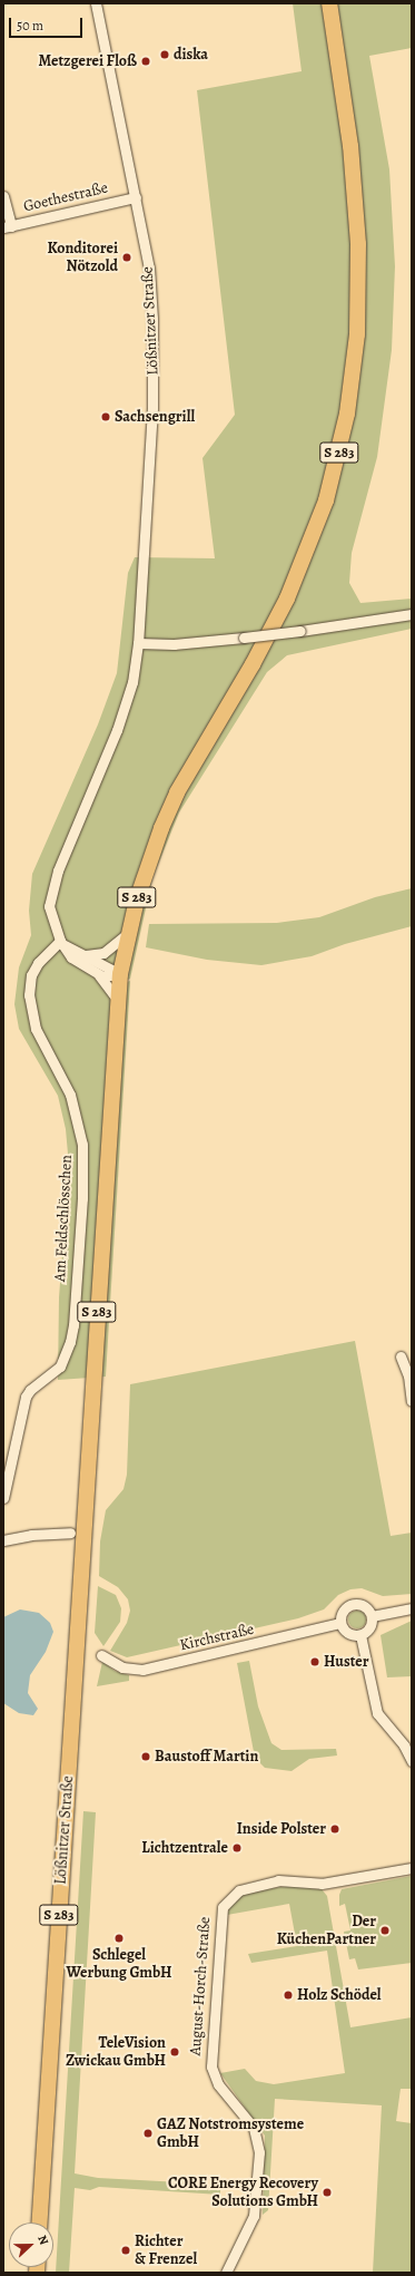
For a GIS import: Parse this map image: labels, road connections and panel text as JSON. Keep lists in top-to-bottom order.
{
  "streets": {
    "main road": ["Lößnitzer Straße", "S 283"],
    "street": [
      "Goethestraße",
      "Am Feldschlösschen",
      "Kirchstraße",
      "August-Horch-Straße"
    ]
  },
  "crossings": [
    ["Goethestraße", "Lößnitzer Straße"],
    ["Lößnitzer Straße", "S 283"],
    ["Lößnitzer Straße", "Am Feldschlösschen"]
  ],
  "places": [
    "diska",
    "Metzgerei Floß",
    "Konditorei Nötzold",
    "Sachsengrill",
    "Huster",
    "Baustoff Martin",
    "Inside Polster",
    "Lichtzentrale",
    "Der KüchenPartner",
    "Schlegel Werbung GmbH",
    "Holz Schödel",
    "TeleVision Zwickau GmbH",
    "GAZ Notstromsysteme GmbH",
    "CORE Energy Recovery Solutions GmbH",
    "Richter & Frenzel"
  ],
  "scale_bar": "50 m",
  "north": "right"
}
